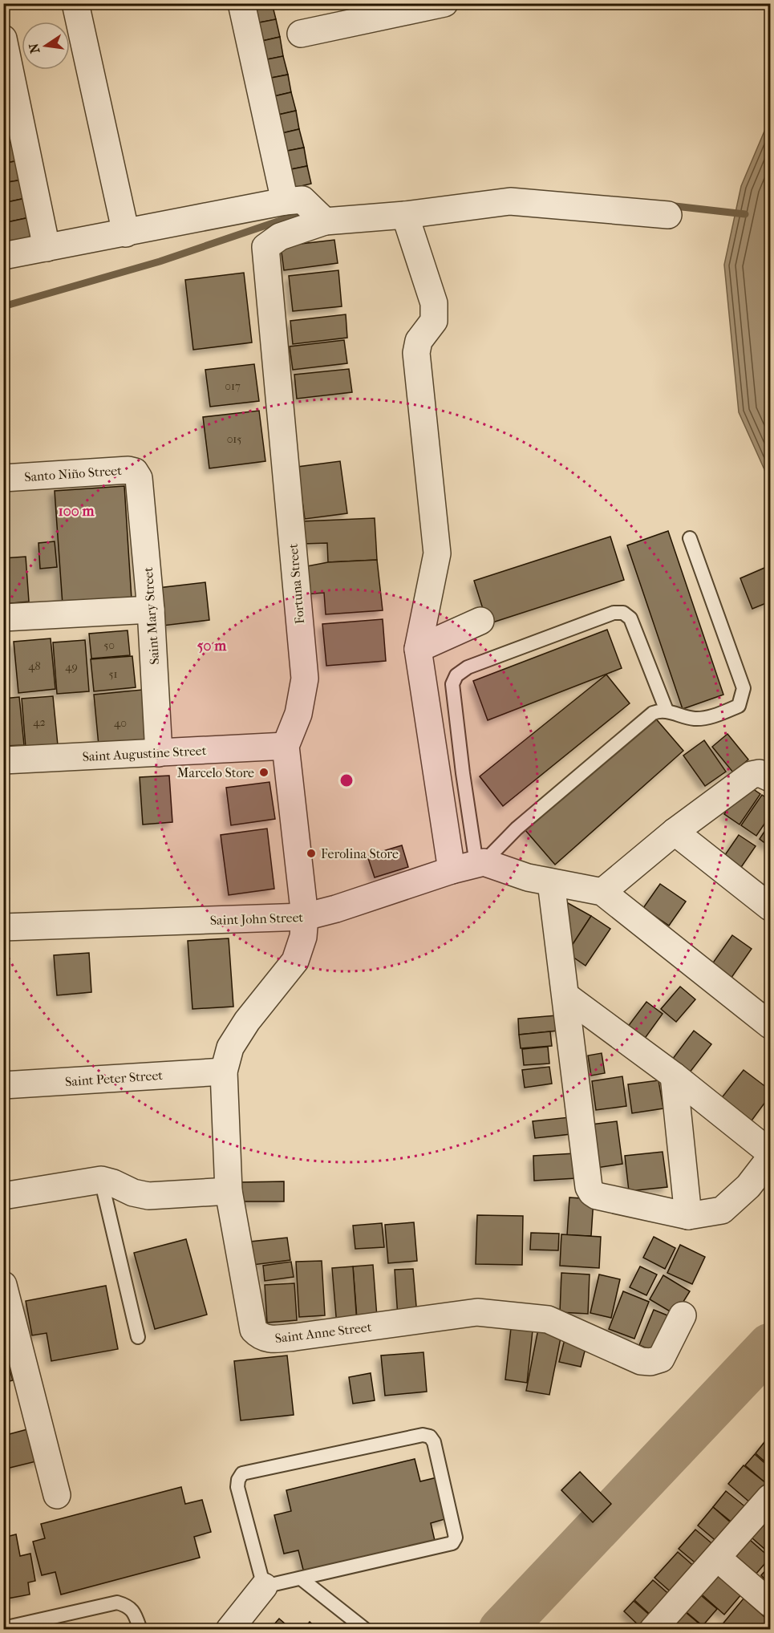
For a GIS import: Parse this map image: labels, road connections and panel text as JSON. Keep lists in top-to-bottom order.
{
  "streets": {
    "street": [
      "Santo Niño Street",
      "Fortuna Street",
      "Saint Mary Street",
      "Saint Augustine Street",
      "Saint John Street",
      "Saint Peter Street",
      "Saint Anne Street"
    ]
  },
  "crossings": [
    ["Santo Niño Street", "Saint Mary Street"],
    ["Fortuna Street", "Saint Augustine Street"],
    ["Fortuna Street", "Saint John Street"],
    ["Fortuna Street", "Saint Anne Street"],
    ["Saint Mary Street", "Saint Augustine Street"],
    ["Saint John Street", "Saint Anne Street"],
    ["Saint Peter Street", "Saint Anne Street"]
  ],
  "places": ["Marcelo Store", "Ferolina Store"],
  "house_numbers": [
    "017",
    "015",
    "50",
    "48",
    "49",
    "51",
    "42",
    "40"
  ],
  "north": "left",
  "rings": ["100 m", "50 m"]
}
